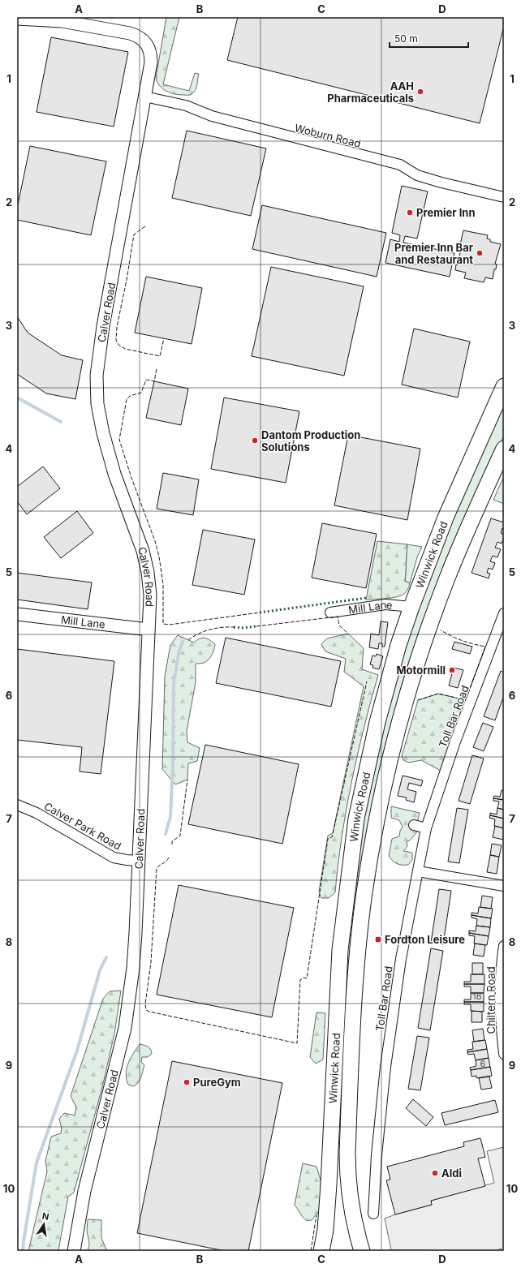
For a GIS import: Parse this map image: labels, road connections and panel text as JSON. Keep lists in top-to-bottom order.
{
  "streets": {
    "highway": ["Winwick Road"],
    "street": [
      "Woburn Road",
      "Calver Road",
      "Mill Lane",
      "Toll Bar Road",
      "Calver Park Road",
      "Chiltern Road"
    ]
  },
  "crossings": [
    ["Woburn Road", "Calver Road"],
    ["Calver Road", "Mill Lane"],
    ["Calver Road", "Calver Park Road"],
    ["Winwick Road", "Mill Lane"]
  ],
  "places": {
    "other": [
      "AAH Pharmaceuticals",
      "Premier Inn",
      "Premier Inn Bar and Restaurant",
      "Dantom Production Solutions",
      "Motormill",
      "PureGym",
      "Aldi"
    ],
    "transit": ["Fordton Leisure"]
  },
  "house_numbers": ["18", "6"],
  "scale_bar": "50 m",
  "north": "top",
  "grid": {
    "columns": [
      "A",
      "B",
      "C",
      "D"
    ],
    "rows": [
      "1",
      "2",
      "3",
      "4",
      "5",
      "6",
      "7",
      "8",
      "9",
      "10"
    ]
  }
}
